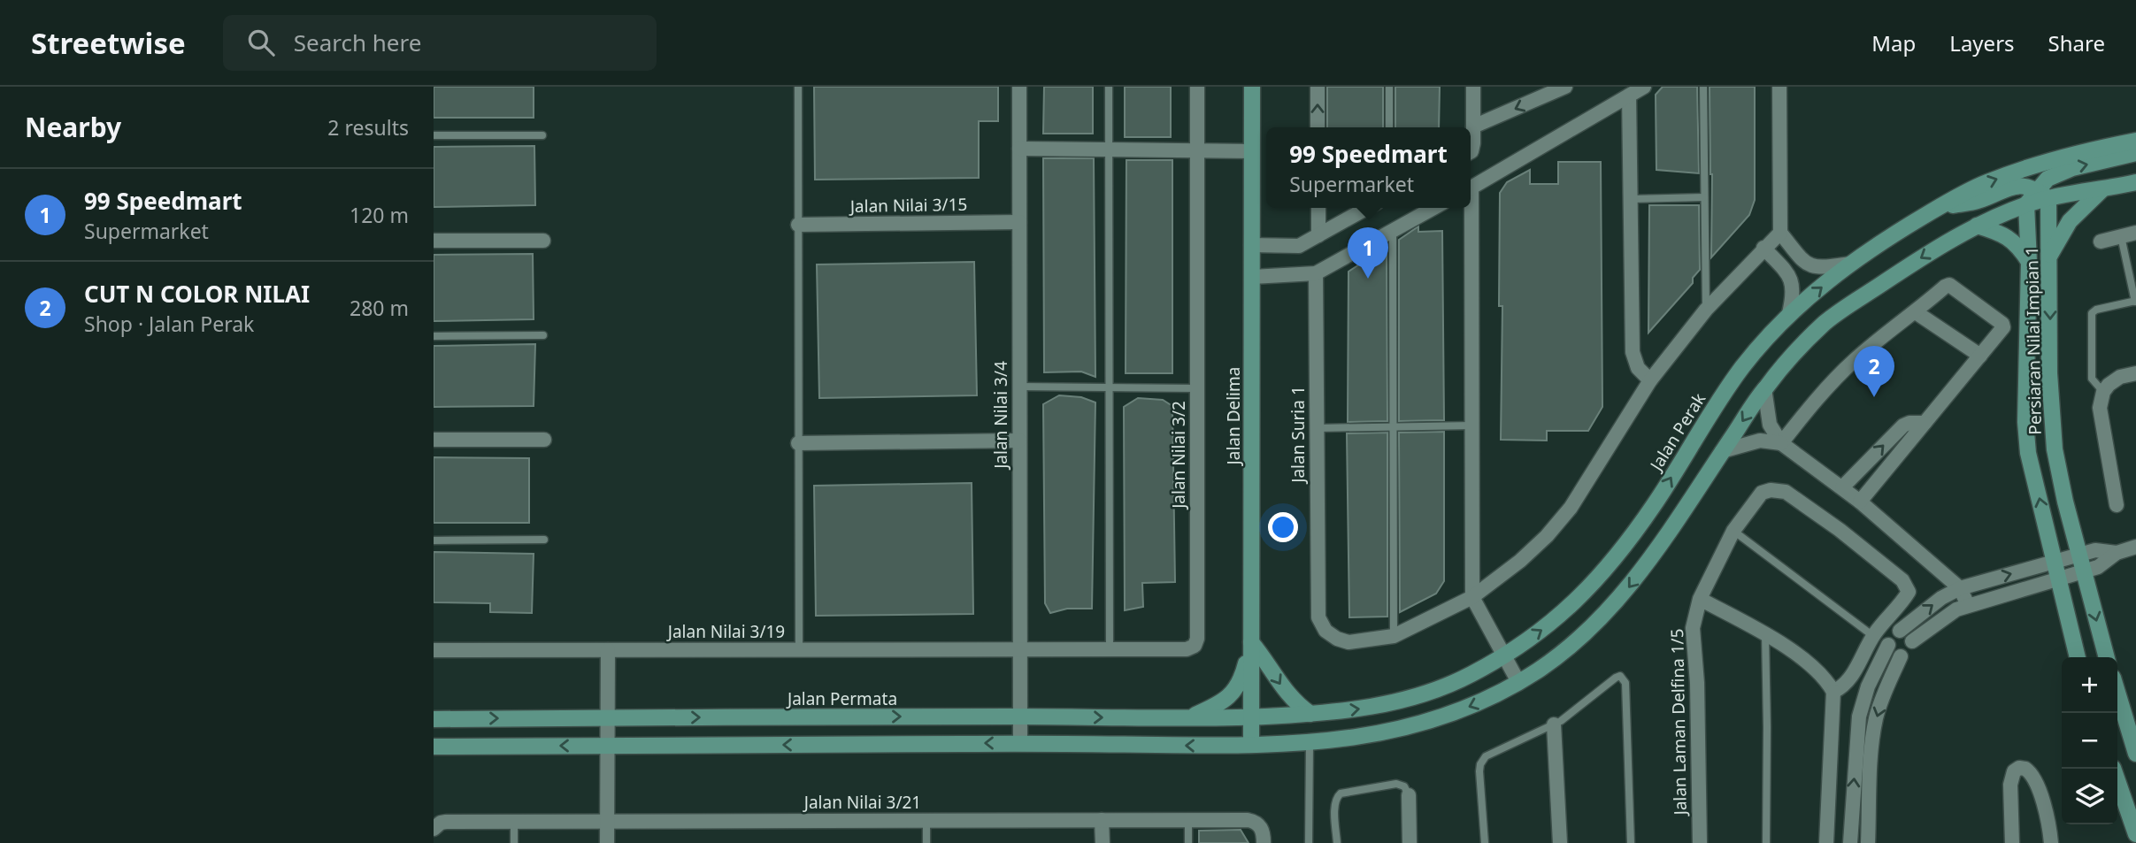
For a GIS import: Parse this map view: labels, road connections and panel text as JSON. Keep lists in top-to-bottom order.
{
  "streets": {
    "main road": [
      "Persiaran Nilai Impian 1",
      "Jalan Delima",
      "Jalan Perak",
      "Jalan Permata"
    ],
    "street": [
      "Jalan Nilai 3/15",
      "Jalan Nilai 3/4",
      "Jalan Suria 1",
      "Jalan Nilai 3/2",
      "Jalan Nilai 3/19",
      "Jalan Laman Delfina 1/5",
      "Jalan Nilai 3/21"
    ]
  },
  "crossings": [
    ["Jalan Nilai 3/15", "Jalan Nilai 3/4"],
    ["Jalan Nilai 3/4", "Jalan Nilai 3/2"],
    ["Jalan Nilai 3/4", "Jalan Nilai 3/19"],
    ["Jalan Nilai 3/4", "Jalan Permata"],
    ["Jalan Delima", "Jalan Perak"],
    ["Jalan Delima", "Jalan Permata"],
    ["Jalan Perak", "Jalan Permata"],
    ["Jalan Nilai 3/2", "Jalan Nilai 3/19"]
  ],
  "page": {
    "header": "Streetwise",
    "search": "Search here",
    "nav": ["Map", "Layers", "Share"],
    "heading": ["Nearby", "2 results"],
    "popup": ["99 Speedmart", "Supermarket"],
    "list": [
      {
        "mark": "1",
        "name": "99 Speedmart",
        "note": "Supermarket",
        "value": "120 m"
      },
      {
        "mark": "2",
        "name": "CUT N COLOR NILAI",
        "note": "Shop · Jalan Perak",
        "value": "280 m"
      }
    ],
    "pins": ["1", "2"],
    "map_buttons": ["+", "−"]
  }
}
